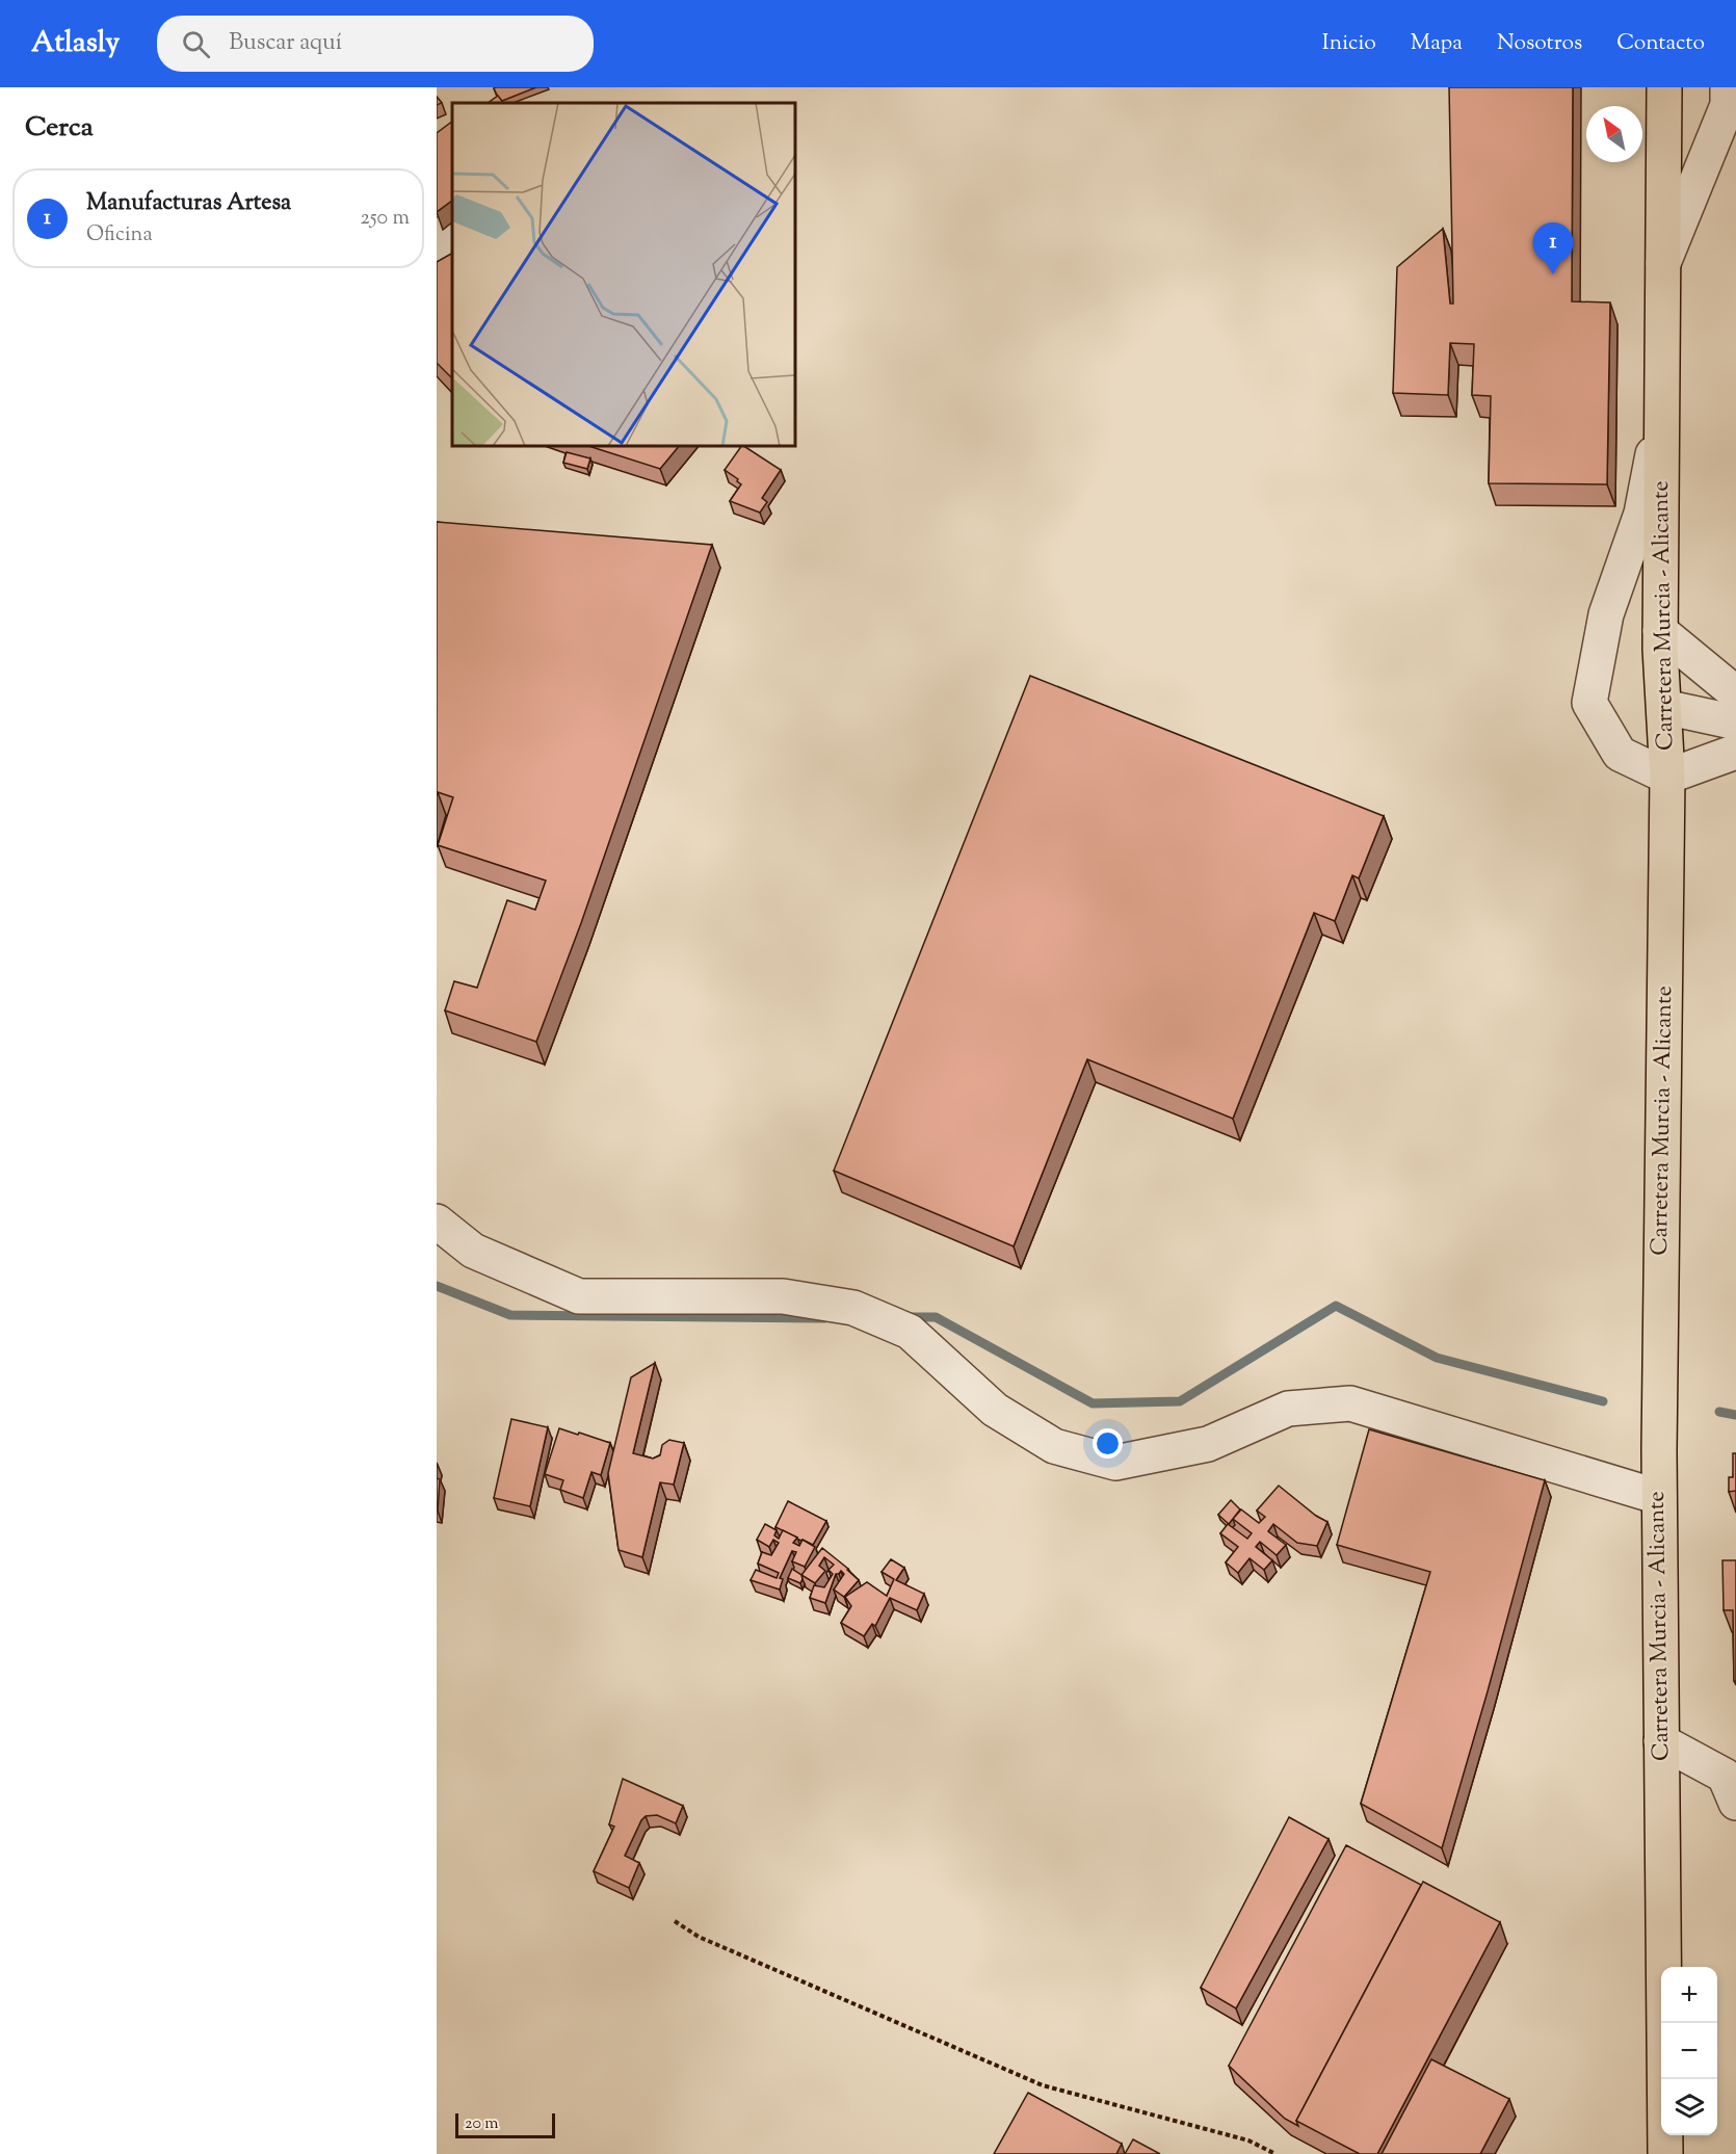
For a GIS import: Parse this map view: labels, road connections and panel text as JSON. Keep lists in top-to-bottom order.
{
  "streets": {
    "highway": ["Carretera Murcia - Alicante"]
  },
  "scale_bar": "20 m",
  "north": "top left",
  "page": {
    "header": "Atlasly",
    "search": "Buscar aquí",
    "nav": [
      "Inicio",
      "Mapa",
      "Nosotros",
      "Contacto"
    ],
    "heading": "Cerca",
    "list": [
      {
        "mark": "1",
        "name": "Manufacturas Artesa",
        "note": "Oficina",
        "value": "250 m"
      }
    ],
    "pins": "1",
    "map_buttons": ["+", "−"],
    "scale": "20 m"
  }
}
